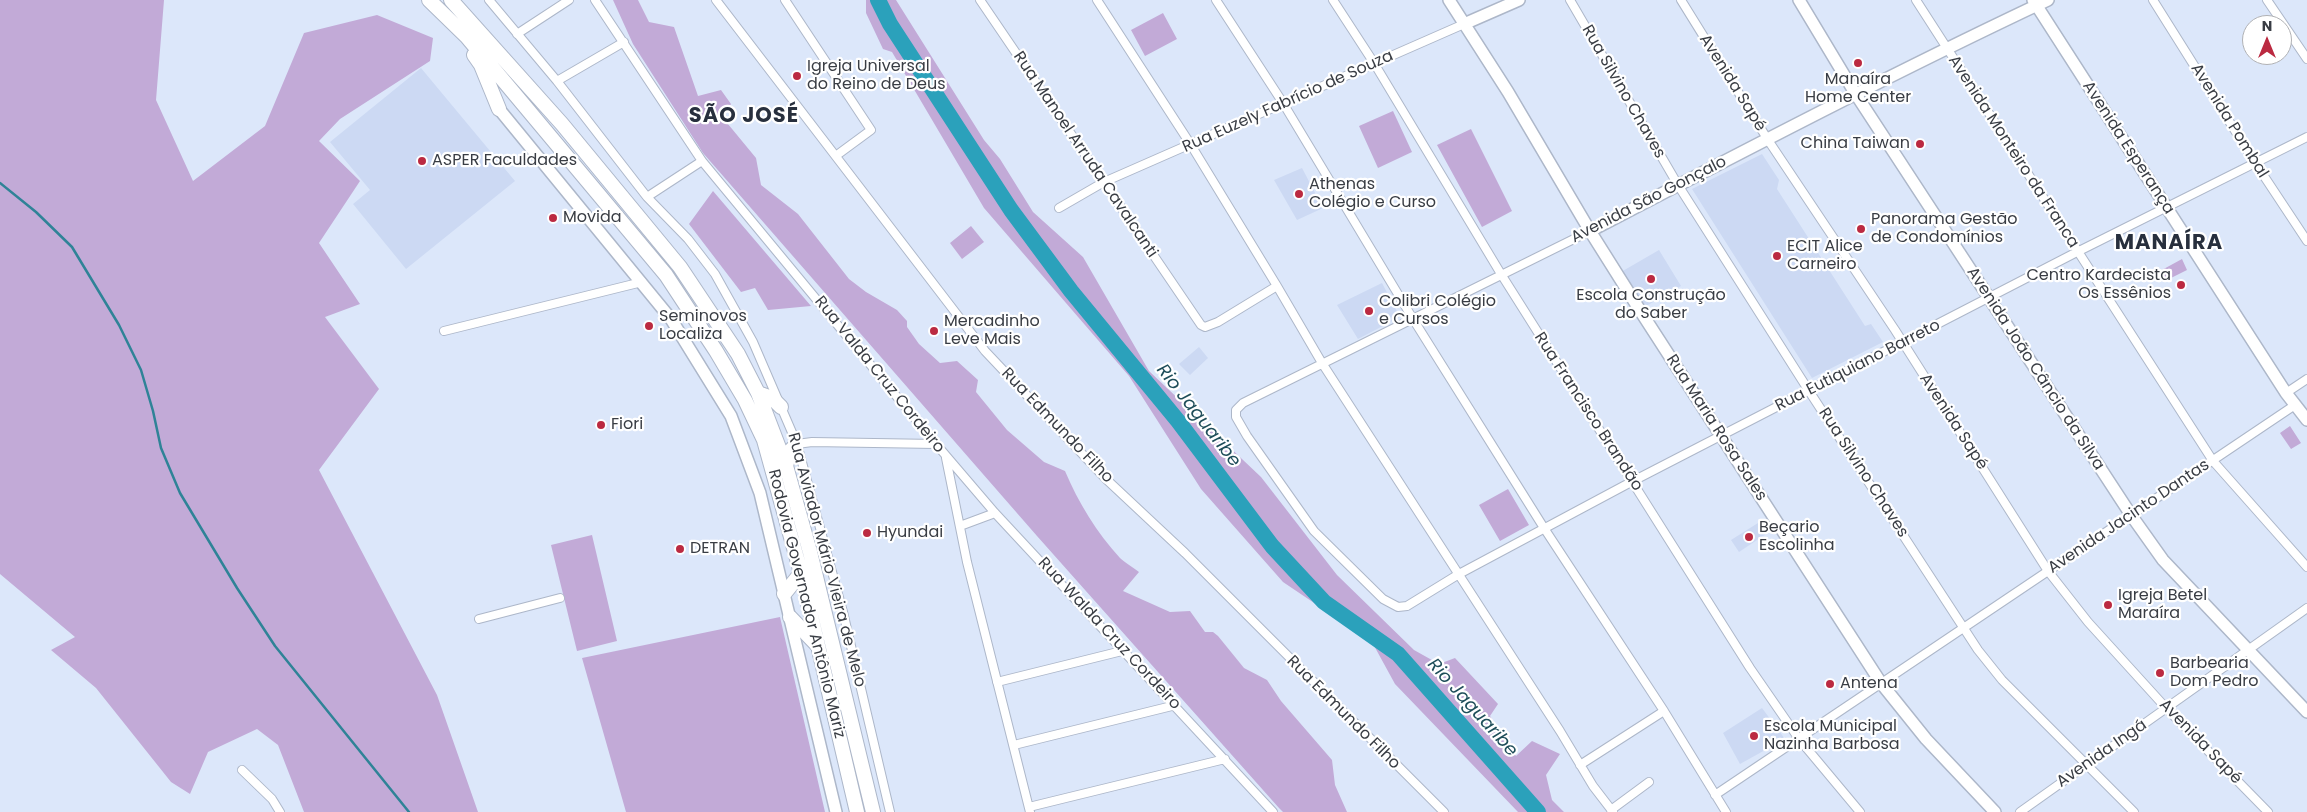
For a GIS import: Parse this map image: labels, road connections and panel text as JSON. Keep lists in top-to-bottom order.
{
  "streets": {
    "highway": ["Rodovia Governador Antônio Mariz"],
    "main road": [
      "Rua Euzely Fabrício de Souza",
      "Avenida Esperança",
      "Avenida São Gonçalo",
      "Avenida João Câncio da Silva",
      "Rua Maria Rosa Sales"
    ],
    "street": [
      "Avenida Sapé",
      "Rua Silvino Chaves",
      "Avenida Pombal",
      "Avenida Monteiro da Franca",
      "Rua Manoel Arruda Cavalcanti",
      "Rua Eutiquiano Barreto",
      "Rua Valda Cruz Cordeiro",
      "Rua Francisco Brandão",
      "Rua Edmundo Filho",
      "Avenida Jacinto Dantas",
      "Rua Aviador Mário Vieira de Melo",
      "Rua Walda Cruz Cordeiro",
      "Avenida Ingá"
    ]
  },
  "crossings": [
    ["Avenida Sapé", "Avenida São Gonçalo"],
    ["Avenida Sapé", "Rua Eutiquiano Barreto"],
    ["Avenida Sapé", "Avenida Jacinto Dantas"],
    ["Avenida Sapé", "Avenida Ingá"],
    ["Rua Silvino Chaves", "Avenida São Gonçalo"],
    ["Rua Silvino Chaves", "Rua Eutiquiano Barreto"],
    ["Rua Silvino Chaves", "Avenida Jacinto Dantas"],
    ["Rua Silvino Chaves", "Avenida Ingá"],
    ["Rua Euzely Fabrício de Souza", "Rua Manoel Arruda Cavalcanti"],
    ["Rua Euzely Fabrício de Souza", "Rua Francisco Brandão"],
    ["Rua Euzely Fabrício de Souza", "Rua Maria Rosa Sales"],
    ["Avenida Pombal", "Rua Eutiquiano Barreto"],
    ["Avenida Esperança", "Avenida São Gonçalo"],
    ["Avenida Esperança", "Rua Eutiquiano Barreto"],
    ["Avenida Esperança", "Avenida Jacinto Dantas"],
    ["Avenida Monteiro da Franca", "Avenida São Gonçalo"],
    ["Avenida Monteiro da Franca", "Rua Eutiquiano Barreto"],
    ["Avenida Monteiro da Franca", "Avenida Jacinto Dantas"],
    ["Avenida São Gonçalo", "Rua Eutiquiano Barreto"],
    ["Avenida São Gonçalo", "Avenida João Câncio da Silva"],
    ["Avenida São Gonçalo", "Rua Francisco Brandão"],
    ["Avenida São Gonçalo", "Rua Maria Rosa Sales"],
    ["Rua Eutiquiano Barreto", "Avenida João Câncio da Silva"],
    ["Rua Eutiquiano Barreto", "Rua Francisco Brandão"],
    ["Rua Eutiquiano Barreto", "Rua Maria Rosa Sales"],
    ["Avenida João Câncio da Silva", "Avenida Jacinto Dantas"],
    ["Avenida João Câncio da Silva", "Avenida Ingá"],
    ["Rua Valda Cruz Cordeiro", "Rua Walda Cruz Cordeiro"],
    ["Rua Francisco Brandão", "Avenida Jacinto Dantas"],
    ["Rua Maria Rosa Sales", "Avenida Jacinto Dantas"]
  ],
  "districts": ["SÃO JOSÉ", "MANAÍRA"],
  "water": ["Rio Jaguaribe"],
  "places": [
    "Manaíra Home Center",
    "Igreja Universal do Reino de Deus",
    "China Taiwan",
    "ASPER Faculdades",
    "Athenas Colégio e Curso",
    "Movida",
    "Panorama Gestão de Condomínios",
    "ECIT Alice Carneiro",
    "Escola Construção do Saber",
    "Centro Kardecista Os Essênios",
    "Colibri Colégio e Cursos",
    "Seminovos Localiza",
    "Mercadinho Leve Mais",
    "Fiori",
    "Hyundai",
    "Beçario Escolinha",
    "DETRAN",
    "Igreja Betel Maraíra",
    "Barbearia Dom Pedro",
    "Antena",
    "Escola Municipal Nazinha Barbosa"
  ],
  "north": "top"
}
